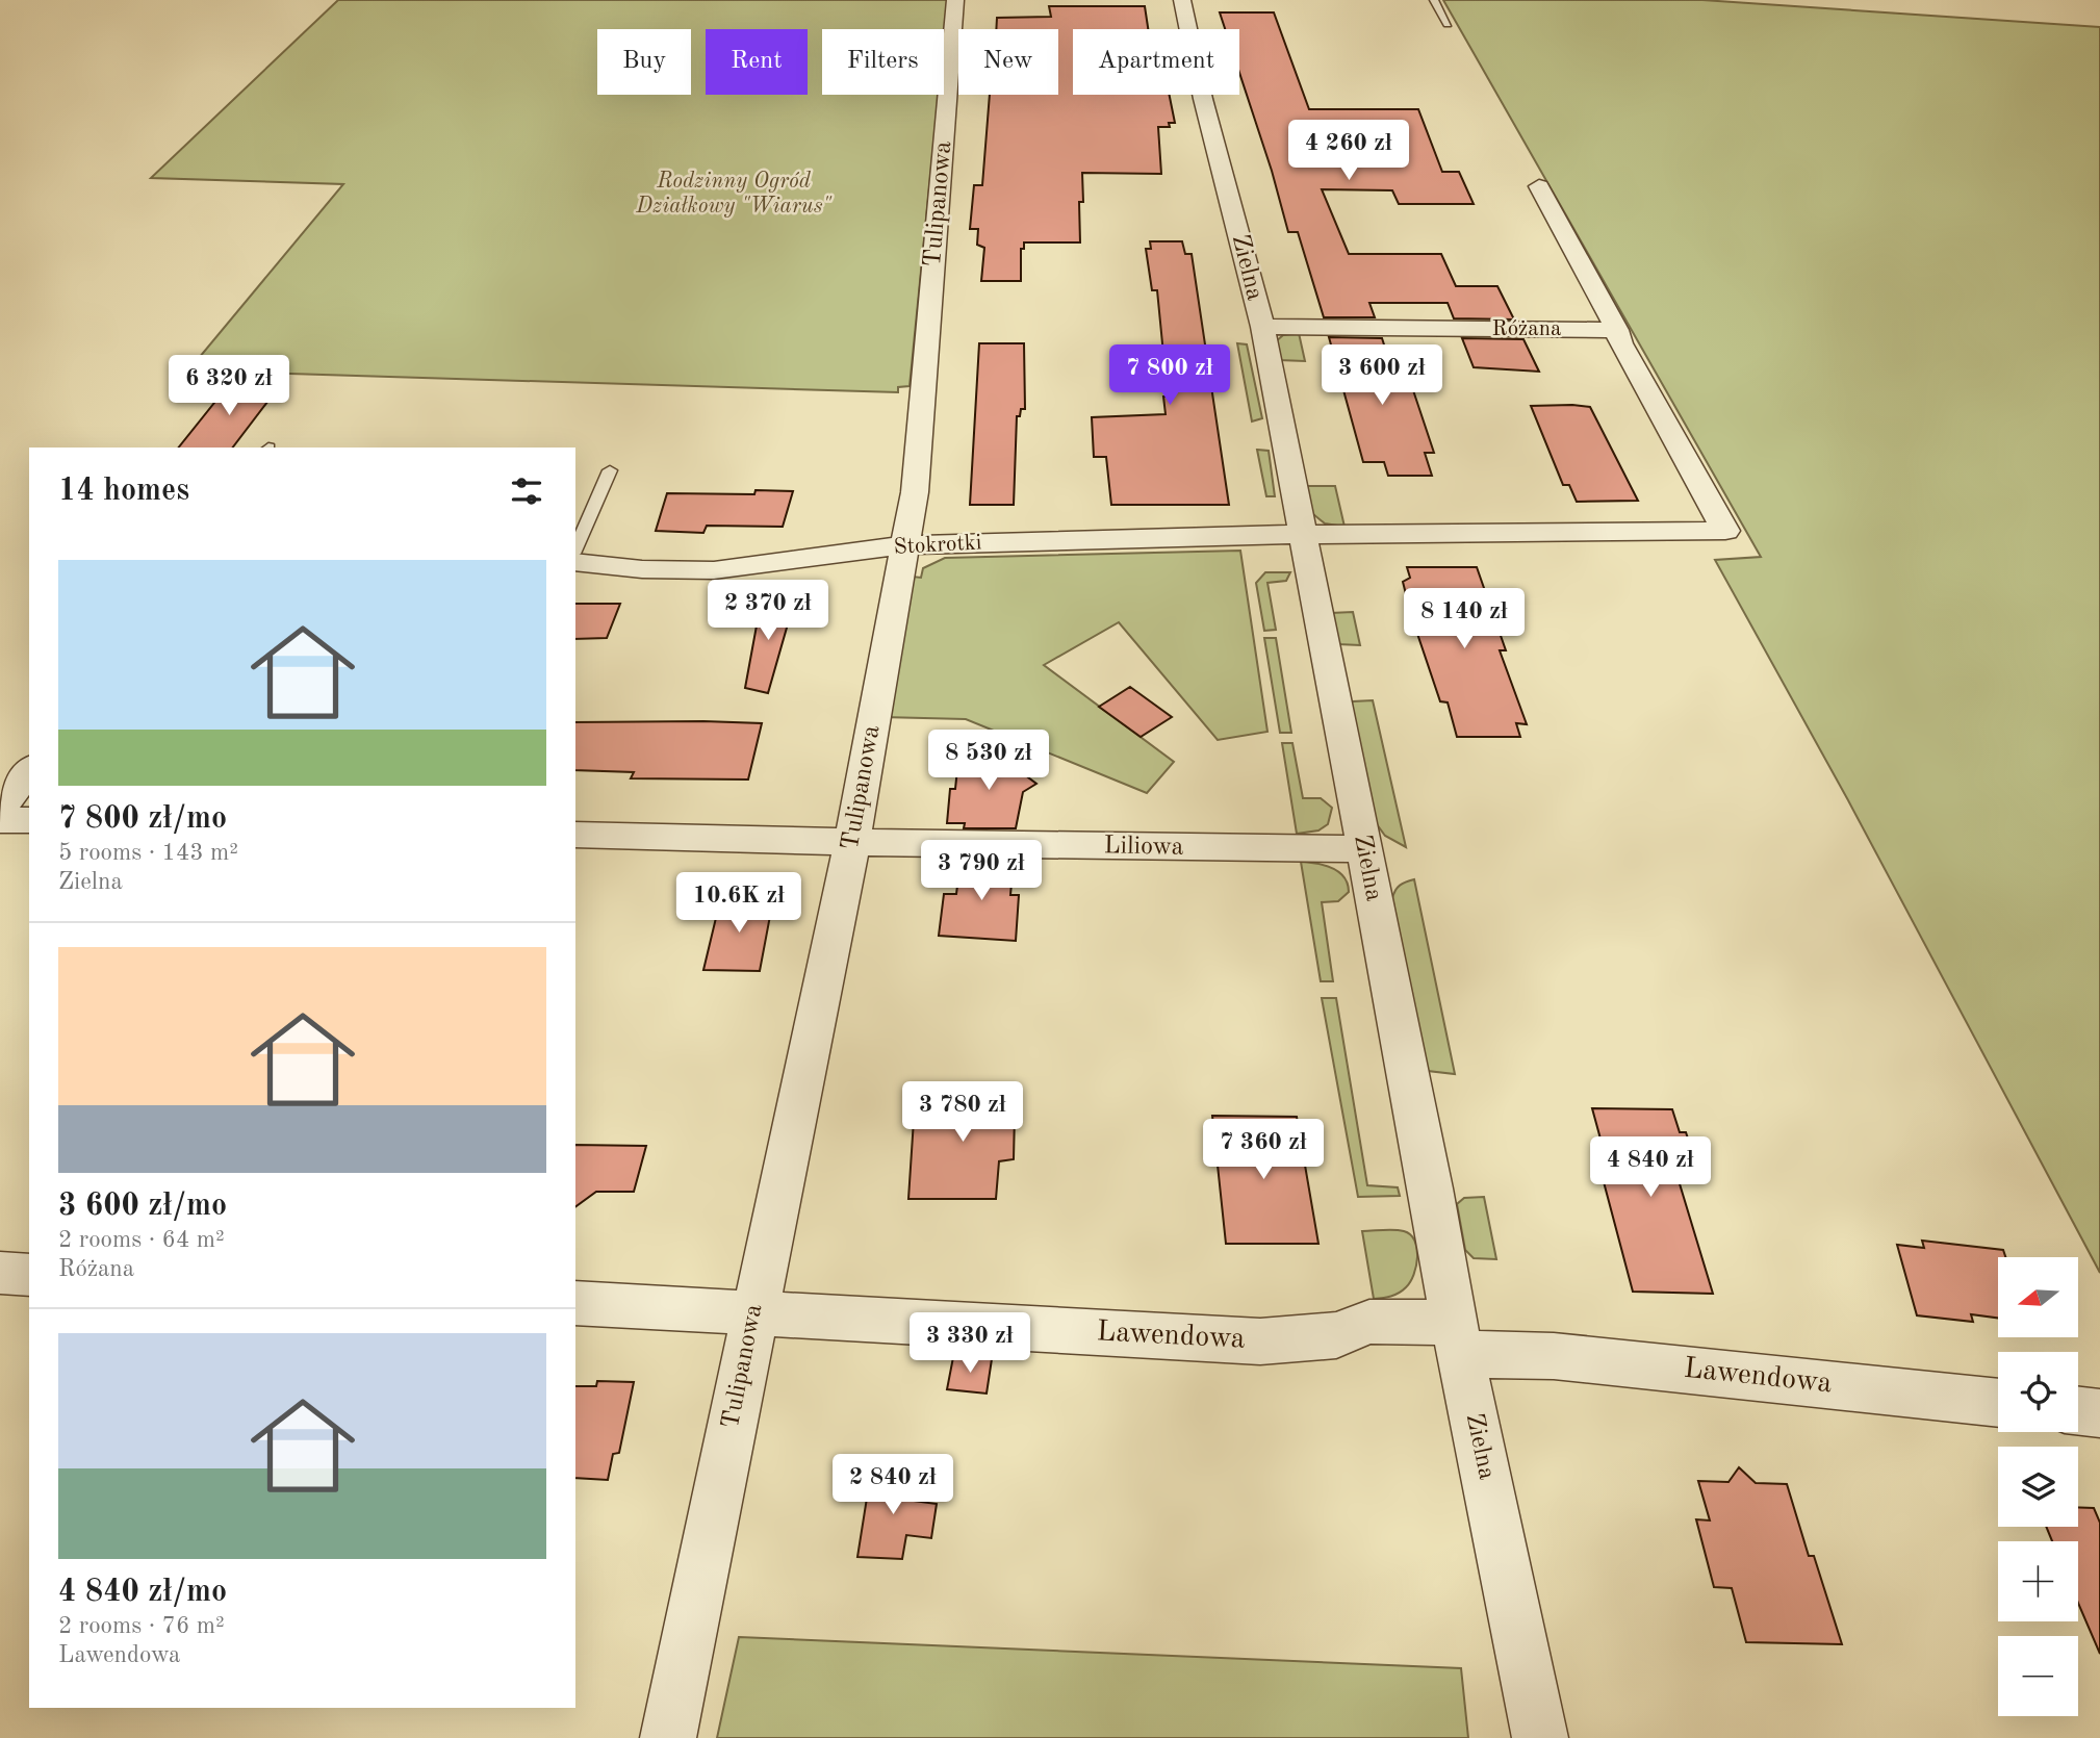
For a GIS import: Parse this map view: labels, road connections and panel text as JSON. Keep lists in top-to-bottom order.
{
  "streets": {
    "street": [
      "Tulipanowa",
      "Zielna",
      "Różana",
      "Stokrotki",
      "Liliowa",
      "Lawendowa"
    ]
  },
  "crossings": [
    ["Tulipanowa", "Stokrotki"],
    ["Tulipanowa", "Liliowa"],
    ["Tulipanowa", "Lawendowa"],
    ["Zielna", "Różana"],
    ["Zielna", "Stokrotki"],
    ["Zielna", "Liliowa"],
    ["Zielna", "Lawendowa"],
    ["Różana", "Stokrotki"]
  ],
  "parks": ["Rodzinny Ogród Działkowy \"Wiarus\""],
  "north": "left",
  "page": {
    "chip": [
      "Buy",
      "Rent",
      "Filters",
      "New",
      "Apartment"
    ],
    "price": [
      "4 260 zł",
      "7 800 zł",
      "3 600 zł",
      "6 320 zł",
      "2 370 zł",
      "8 140 zł",
      "8 530 zł",
      "3 790 zł",
      "10.6K zł",
      "3 780 zł",
      "7 360 zł",
      "4 840 zł",
      "3 330 zł",
      "2 840 zł"
    ],
    "heading": "14 homes",
    "list": [
      {
        "name": "7 800 zł/mo",
        "note": "5 rooms · 143 m² · Zielna"
      },
      {
        "name": "3 600 zł/mo",
        "note": "2 rooms · 64 m² · Różana"
      },
      {
        "name": "4 840 zł/mo",
        "note": "2 rooms · 76 m² · Lawendowa"
      }
    ],
    "map_buttons": ["+", "−"]
  }
}
